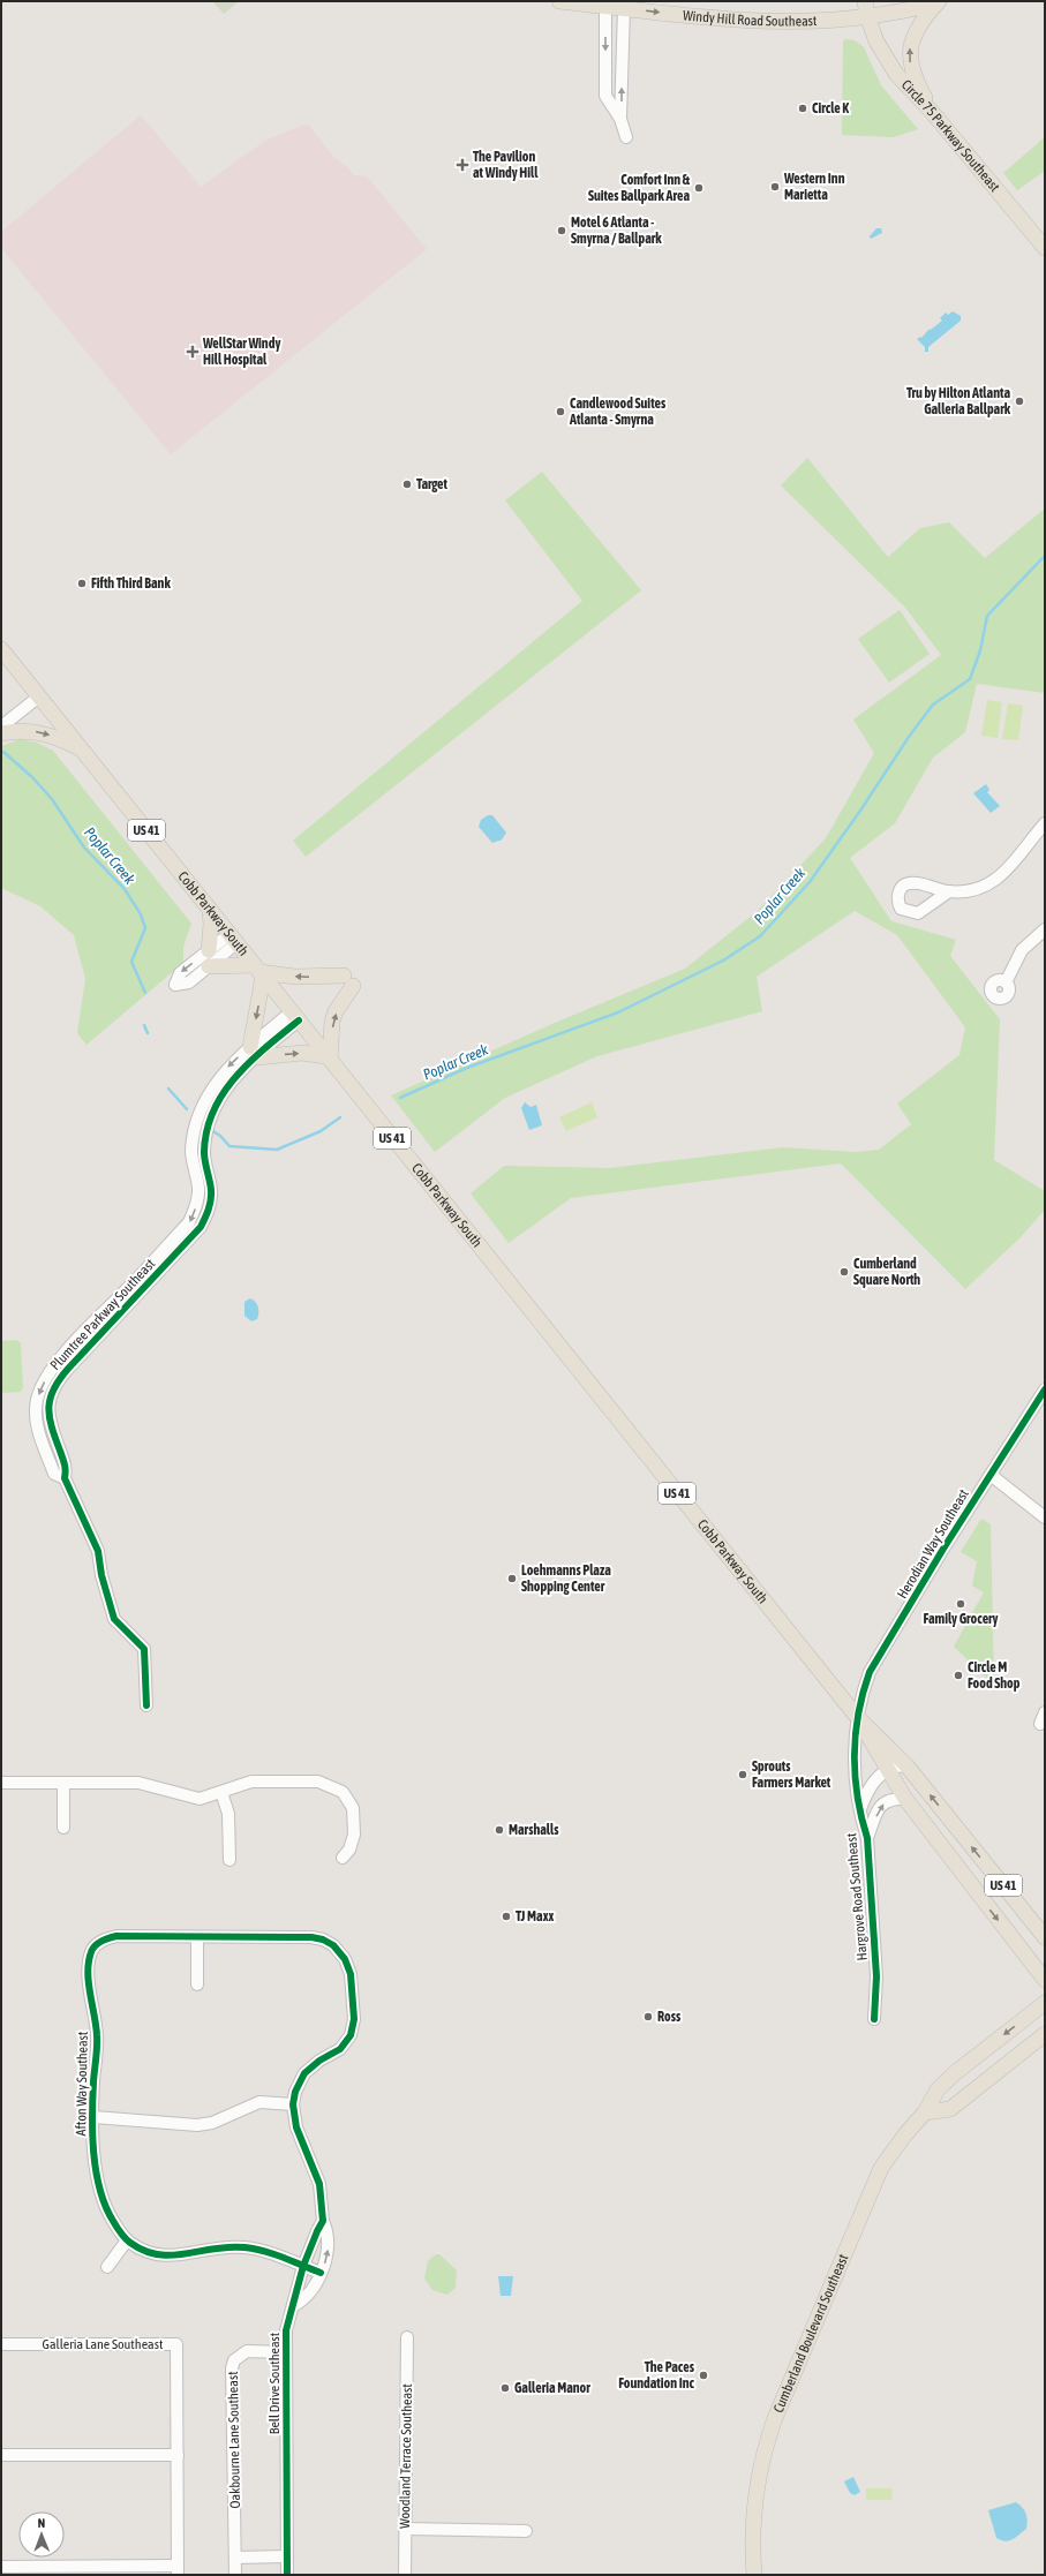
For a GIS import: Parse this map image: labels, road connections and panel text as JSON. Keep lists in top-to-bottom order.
{
  "streets": {
    "main road": [
      "Windy Hill Road Southeast",
      "Circle 75 Parkway Southeast",
      "US 41",
      "Cobb Parkway South",
      "Cumberland Boulevard Southeast"
    ],
    "street": [
      "Plumtree Parkway Southeast",
      "Herodian Way Southeast",
      "Hargrove Road Southeast",
      "Afton Way Southeast",
      "Galleria Lane Southeast",
      "Bell Drive Southeast",
      "Oakbourne Lane Southeast",
      "Woodland Terrace Southeast"
    ]
  },
  "crossings": [
    ["Windy Hill Road Southeast", "Circle 75 Parkway Southeast"],
    ["Cobb Parkway South", "Plumtree Parkway Southeast"],
    ["Cobb Parkway South", "Herodian Way Southeast"],
    ["Cobb Parkway South", "Hargrove Road Southeast"],
    ["Herodian Way Southeast", "Hargrove Road Southeast"],
    ["Afton Way Southeast", "Bell Drive Southeast"],
    ["Bell Drive Southeast", "Oakbourne Lane Southeast"]
  ],
  "one_way": ["Windy Hill Road Southeast"],
  "water": ["Poplar Creek"],
  "places": {
    "other": [
      "Circle K",
      "Western Inn Marietta",
      "Comfort Inn & Suites Ballpark Area",
      "Motel 6 Atlanta - Smyrna / Ballpark",
      "Tru by Hilton Atlanta Galleria Ballpark",
      "Candlewood Suites Atlanta - Smyrna",
      "Target",
      "Fifth Third Bank",
      "Cumberland Square North",
      "Loehmanns Plaza Shopping Center",
      "Family Grocery",
      "Circle M Food Shop",
      "Sprouts Farmers Market",
      "Marshalls",
      "TJ Maxx",
      "Ross",
      "The Paces Foundation Inc",
      "Galleria Manor"
    ],
    "health": ["The Pavilion at Windy Hill", "WellStar Windy Hill Hospital"]
  },
  "north": "top"
}
